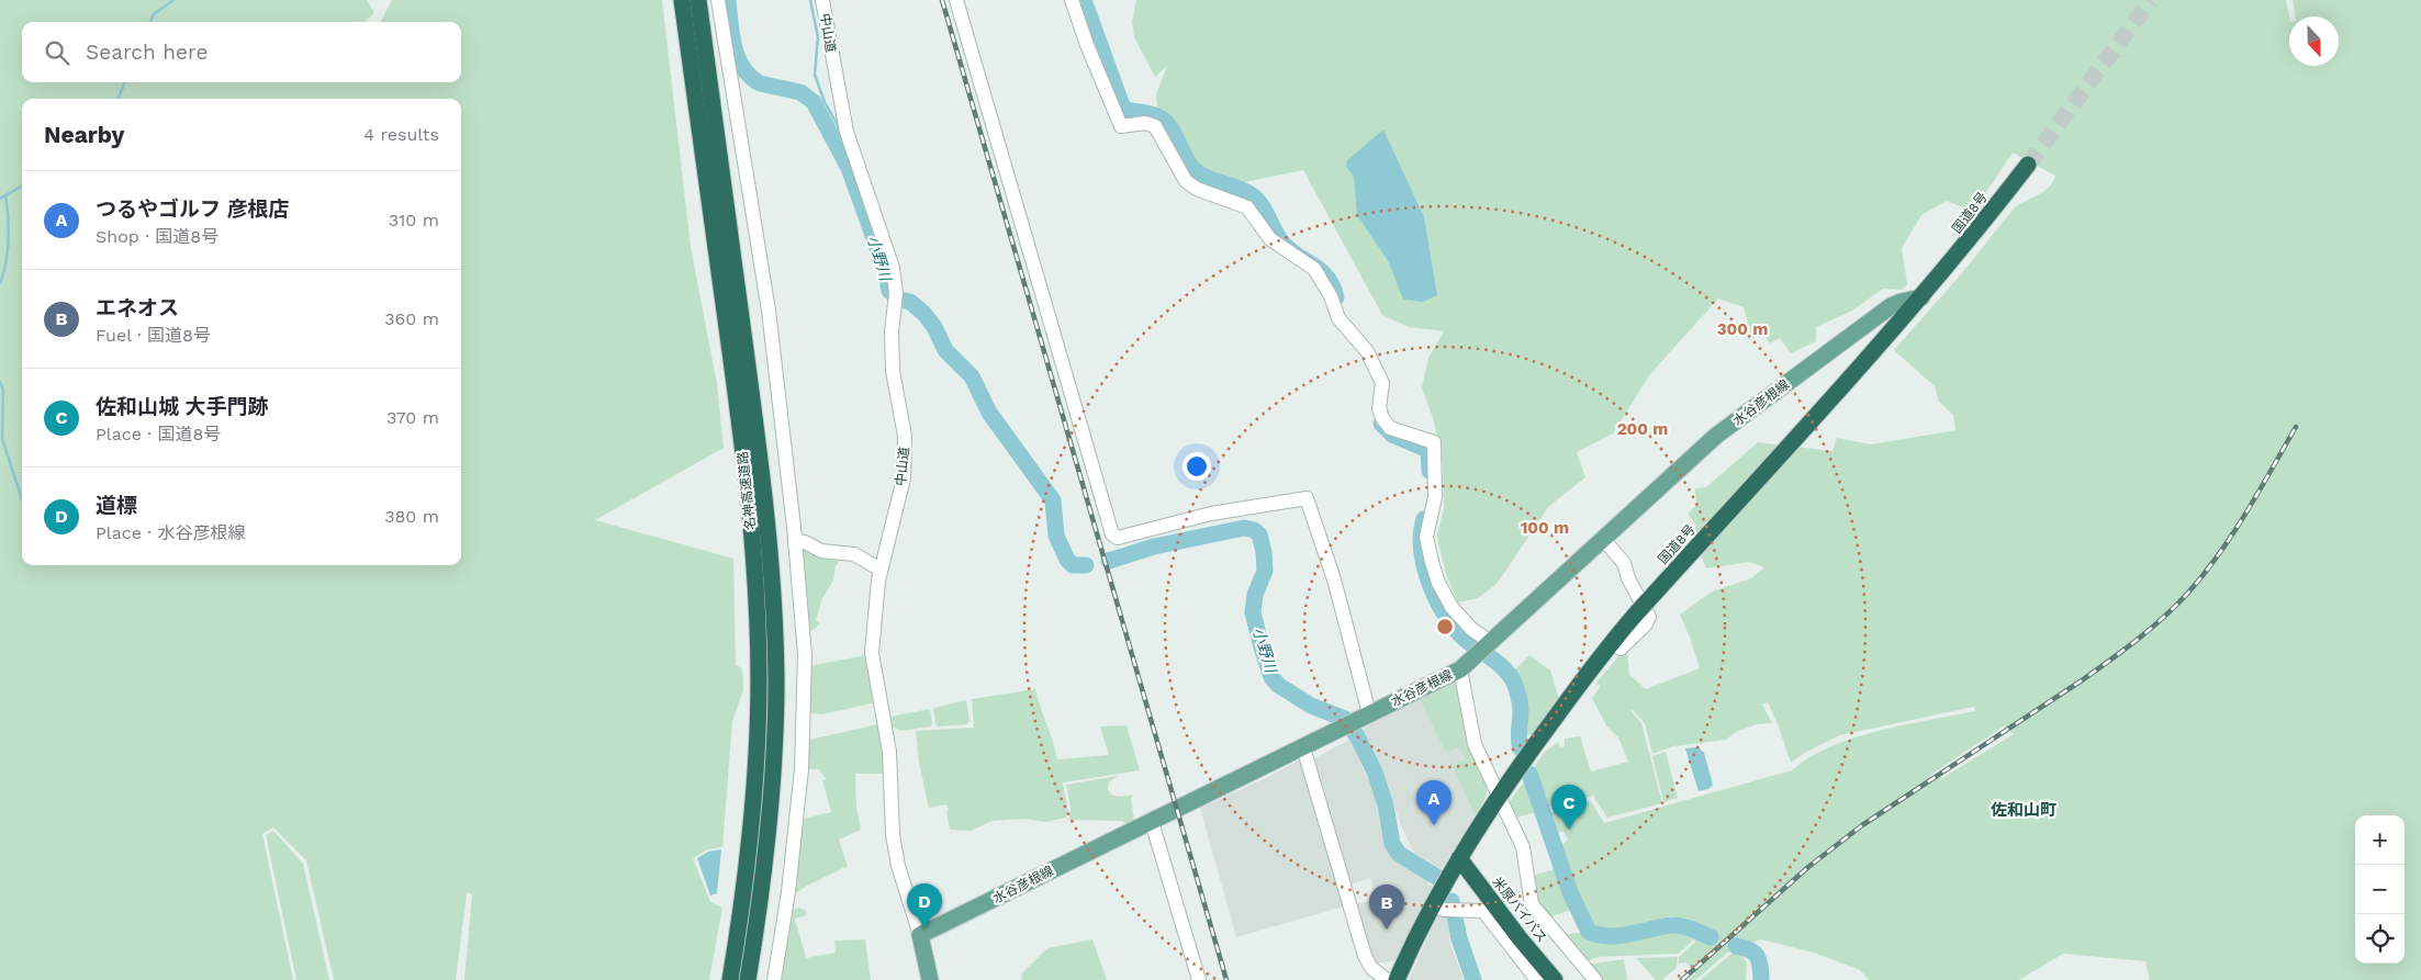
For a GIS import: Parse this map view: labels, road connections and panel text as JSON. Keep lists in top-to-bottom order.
{
  "streets": {
    "highway": ["国道8号", "名神高速道路", "米原バイパス"],
    "main road": ["水谷彦根線"],
    "street": ["中山道"]
  },
  "crossings": [
    ["中山道", "水谷彦根線"],
    ["国道8号", "水谷彦根線"],
    ["国道8号", "米原バイパス"]
  ],
  "districts": ["佐和山町"],
  "water": ["小野川"],
  "north": "bottom",
  "page": {
    "search": "Search here",
    "heading": ["Nearby", "4 results"],
    "list": [
      {
        "mark": "A",
        "name": "つるやゴルフ 彦根店",
        "note": "Shop · 国道8号",
        "value": "310 m"
      },
      {
        "mark": "B",
        "name": "エネオス",
        "note": "Fuel · 国道8号",
        "value": "360 m"
      },
      {
        "mark": "C",
        "name": "佐和山城 大手門跡",
        "note": "Place · 国道8号",
        "value": "370 m"
      },
      {
        "mark": "D",
        "name": "道標",
        "note": "Place · 水谷彦根線",
        "value": "380 m"
      }
    ],
    "pins": [
      "A",
      "C",
      "D",
      "B"
    ],
    "map_buttons": ["+", "−"]
  },
  "rings": ["300 m", "200 m", "100 m"]
}
